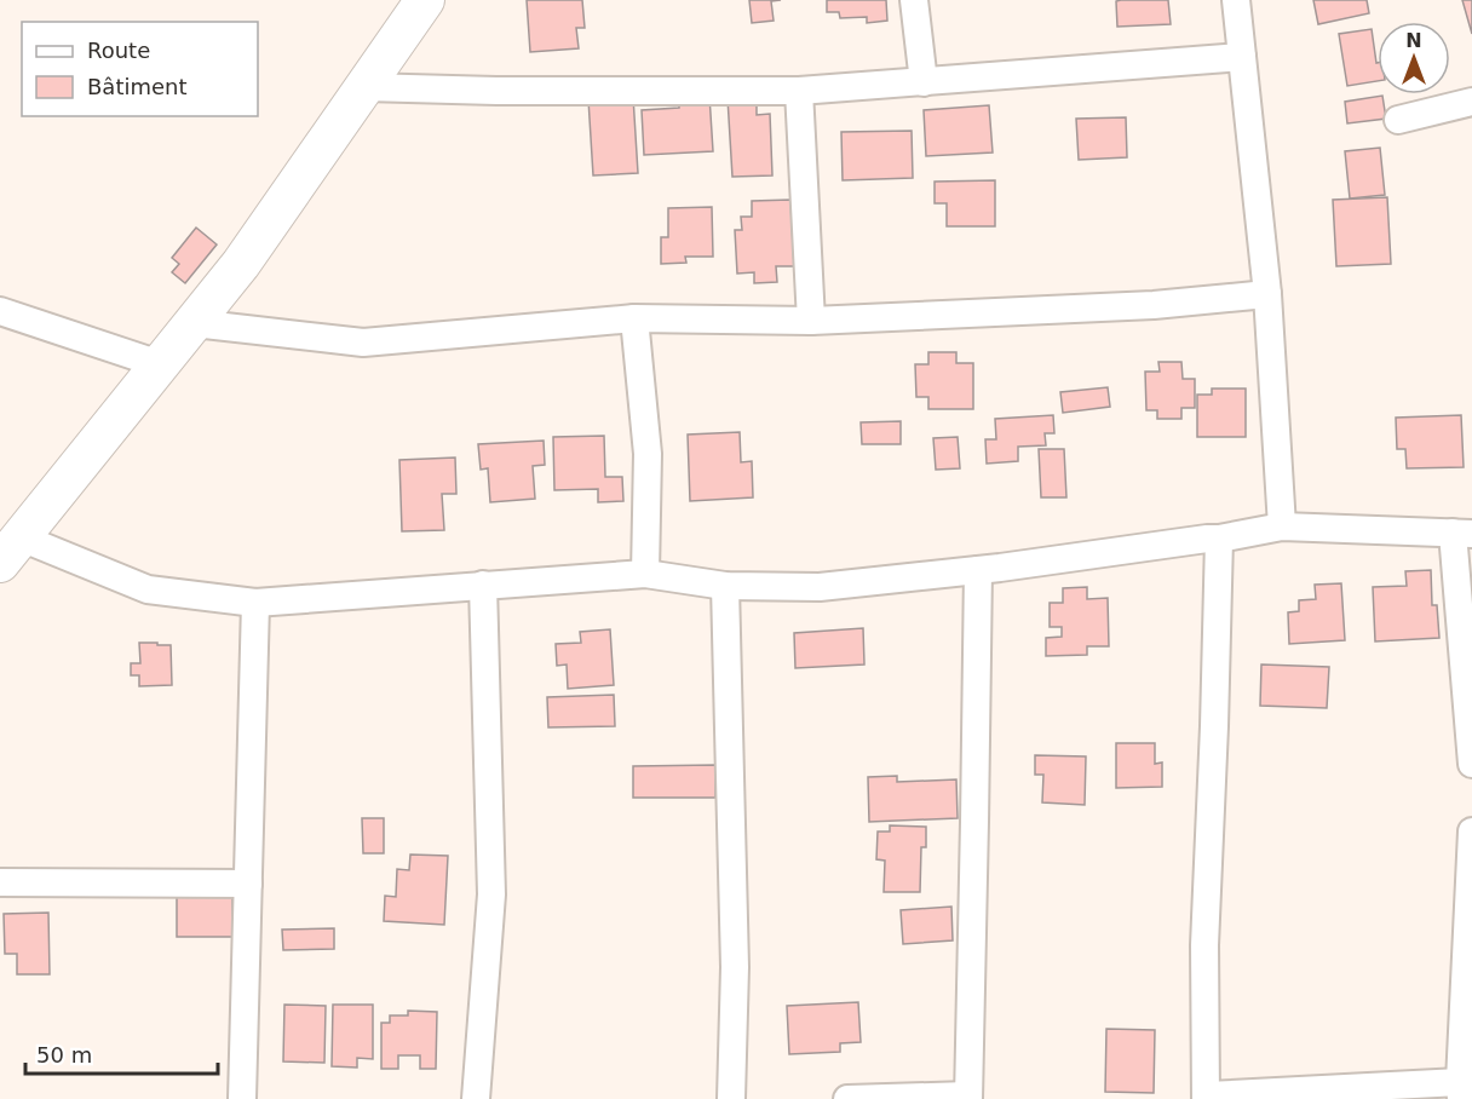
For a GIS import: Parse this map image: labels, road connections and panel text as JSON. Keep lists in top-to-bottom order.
{
  "legend": ["Route", "Bâtiment"],
  "scale_bar": "50 m",
  "north": "top"
}
